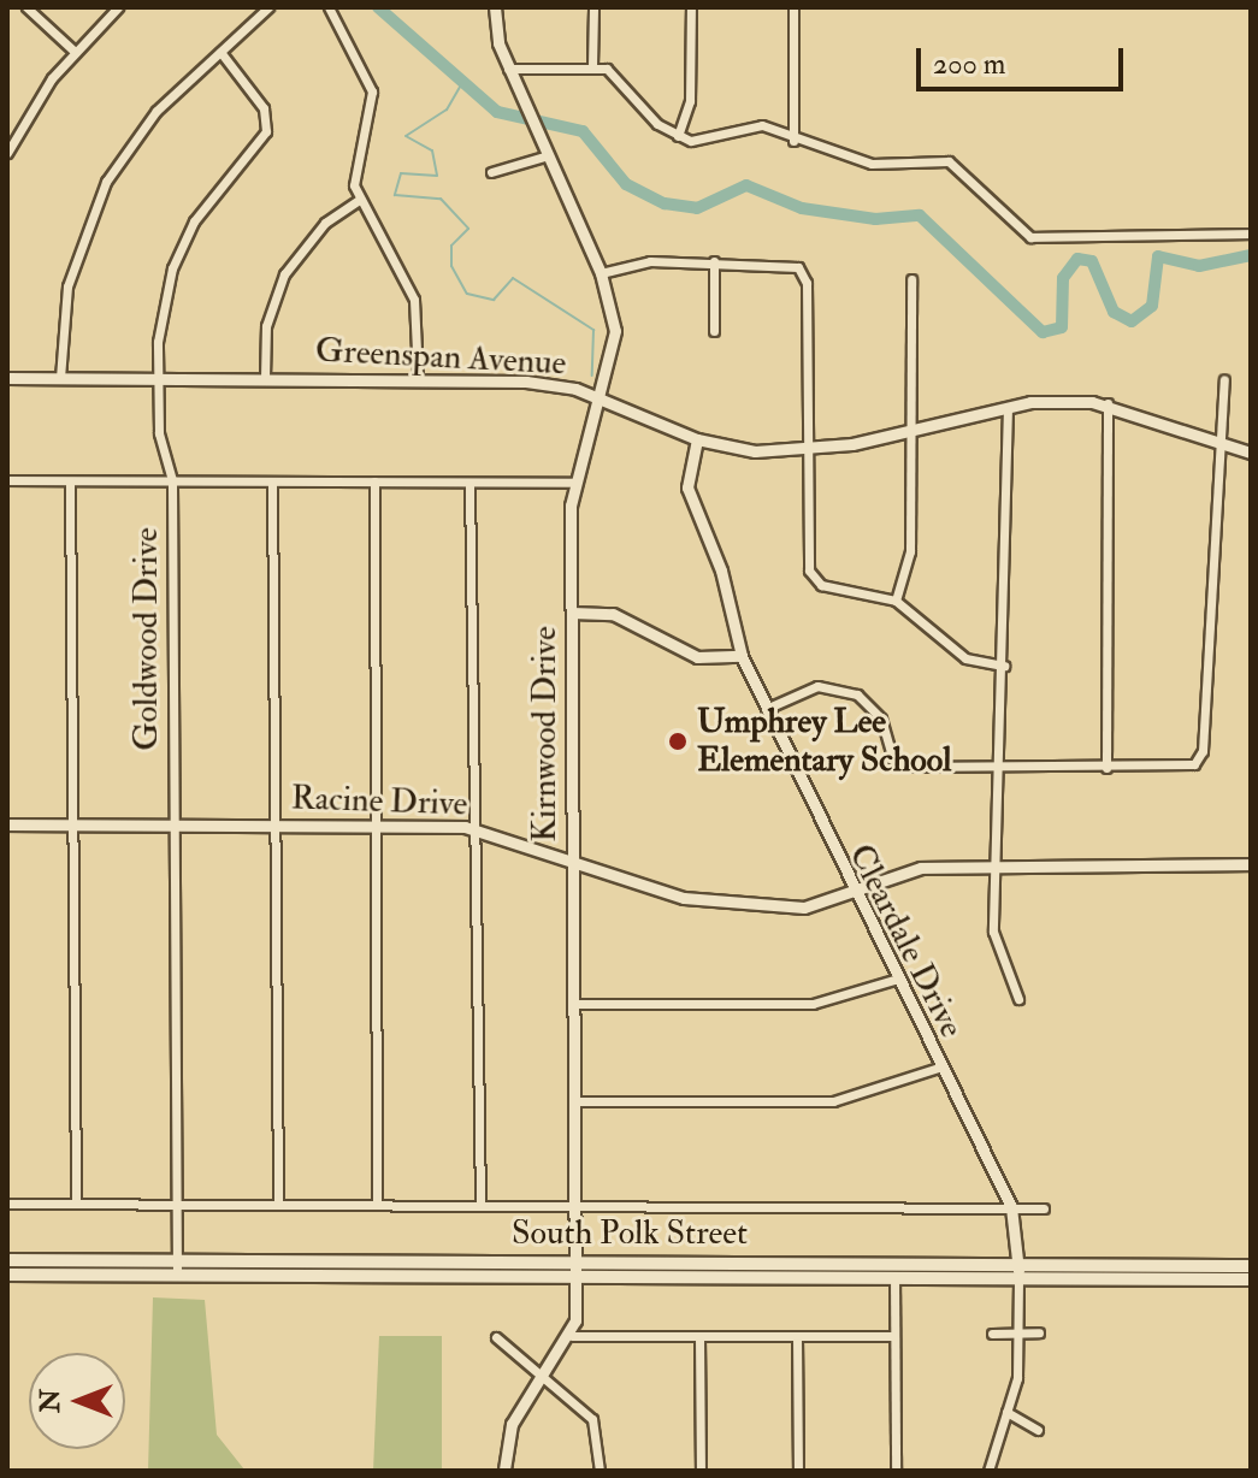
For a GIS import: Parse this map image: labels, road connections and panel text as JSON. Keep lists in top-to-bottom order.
{
  "streets": {
    "main road": ["South Polk Street"],
    "street": [
      "Greenspan Avenue",
      "Goldwood Drive",
      "Kirnwood Drive",
      "Racine Drive",
      "Cleardale Drive"
    ]
  },
  "crossings": [
    ["Greenspan Avenue", "Goldwood Drive"],
    ["Greenspan Avenue", "Kirnwood Drive"],
    ["Greenspan Avenue", "Cleardale Drive"],
    ["Goldwood Drive", "Racine Drive"],
    ["Goldwood Drive", "South Polk Street"],
    ["Kirnwood Drive", "Racine Drive"],
    ["Kirnwood Drive", "South Polk Street"],
    ["Racine Drive", "Cleardale Drive"],
    ["Cleardale Drive", "South Polk Street"]
  ],
  "places": ["Umphrey Lee Elementary School"],
  "scale_bar": "200 m",
  "north": "left"
}
